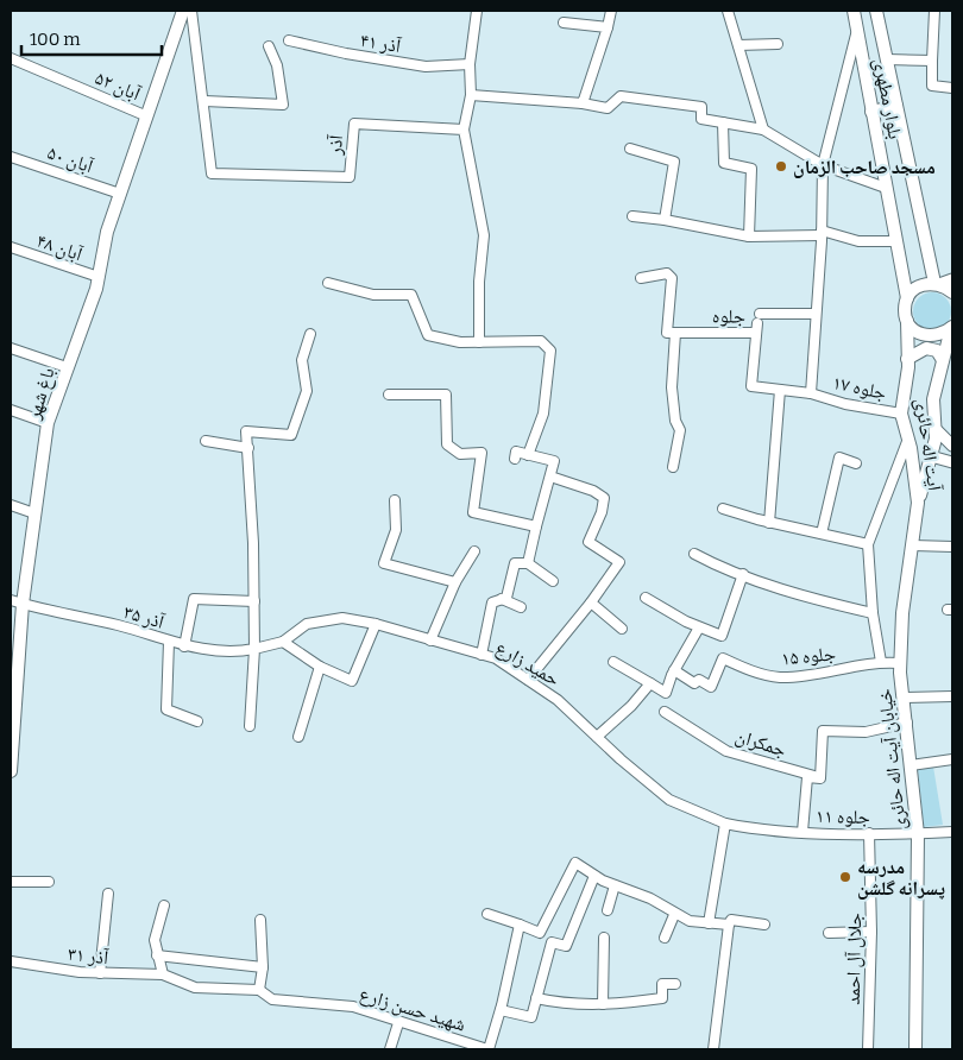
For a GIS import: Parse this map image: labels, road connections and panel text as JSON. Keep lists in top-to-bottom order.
{
  "streets": {
    "main road": [
      "بلوار مطهری",
      "باغ شهر",
      "آیت اله حائری",
      "خیابان آیت اله حائری"
    ],
    "street": [
      "آذر ۴۱",
      "آبان ۵۲",
      "آذر",
      "آبان ۵۰",
      "آبان ۴۸",
      "جلوه",
      "جلوه ۱۷",
      "آذر ۳۵",
      "جلوه ۱۵",
      "حمید زارع",
      "جمکران",
      "جلوه ۱۱",
      "آذر ۳۱",
      "جلال آل احمد",
      "شهید حسن زارع"
    ]
  },
  "crossings": [
    ["آبان ۵۲", "باغ شهر"],
    ["بلوار مطهری", "آیت اله حائری"],
    ["آبان ۵۰", "باغ شهر"],
    ["آبان ۴۸", "باغ شهر"],
    ["جلوه", "جلوه ۱۷"],
    ["جلوه ۱۷", "آیت اله حائری"],
    ["باغ شهر", "آذر ۳۵"],
    ["آیت اله حائری", "خیابان آیت اله حائری"],
    ["آذر ۳۵", "حمید زارع"],
    ["جلوه ۱۵", "خیابان آیت اله حائری"],
    ["حمید زارع", "جلوه ۱۱"],
    ["خیابان آیت اله حائری", "جلوه ۱۱"],
    ["جلوه ۱۱", "جلال آل احمد"],
    ["آذر ۳۱", "شهید حسن زارع"]
  ],
  "places": ["مسجد صاحب الزمان", "مدرسه پسرانه گلشن"],
  "scale_bar": "100 m"
}
